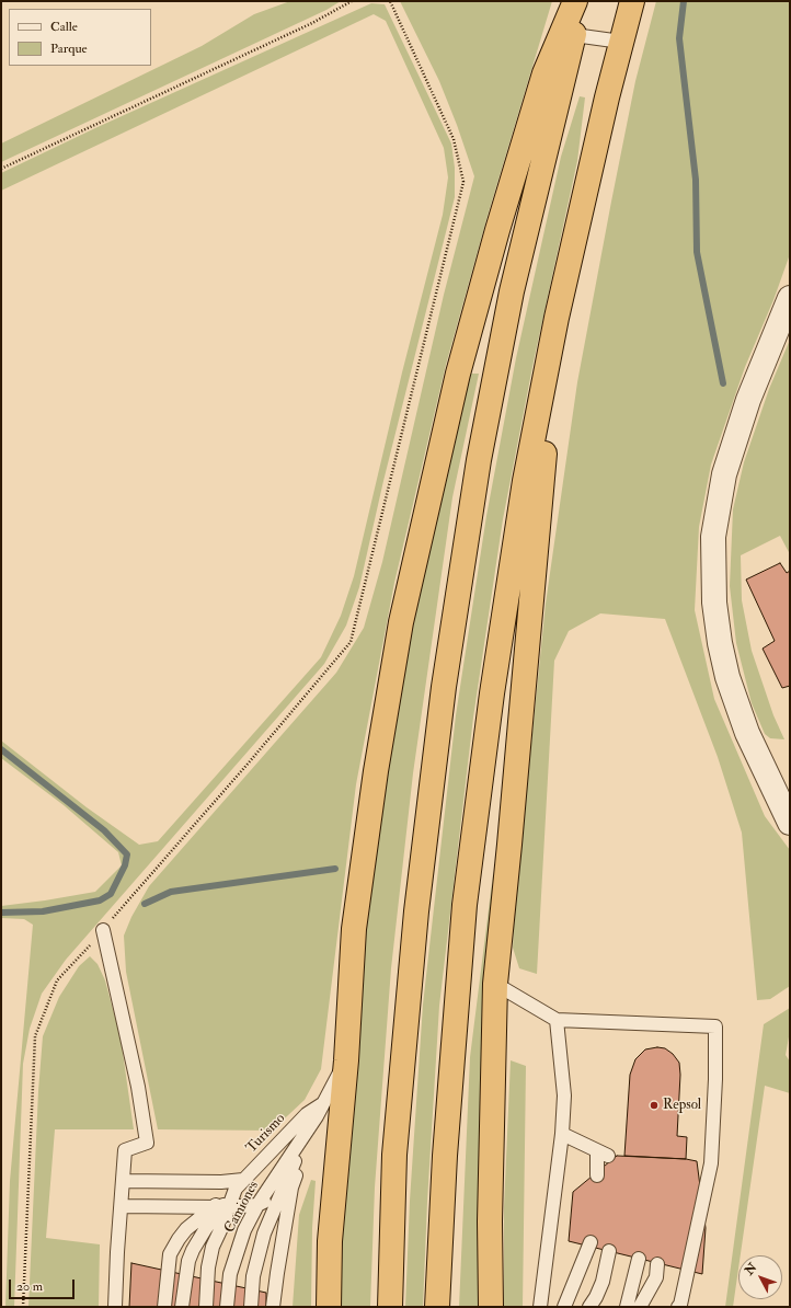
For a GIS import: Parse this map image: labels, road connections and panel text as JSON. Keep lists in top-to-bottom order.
{
  "streets": {
    "lane": ["Turismo", "Camiones"]
  },
  "crossings": [
    ["Turismo", "Camiones"]
  ],
  "places": ["Repsol"],
  "legend": ["Calle", "Parque"],
  "scale_bar": "20 m",
  "north": "top left"
}
